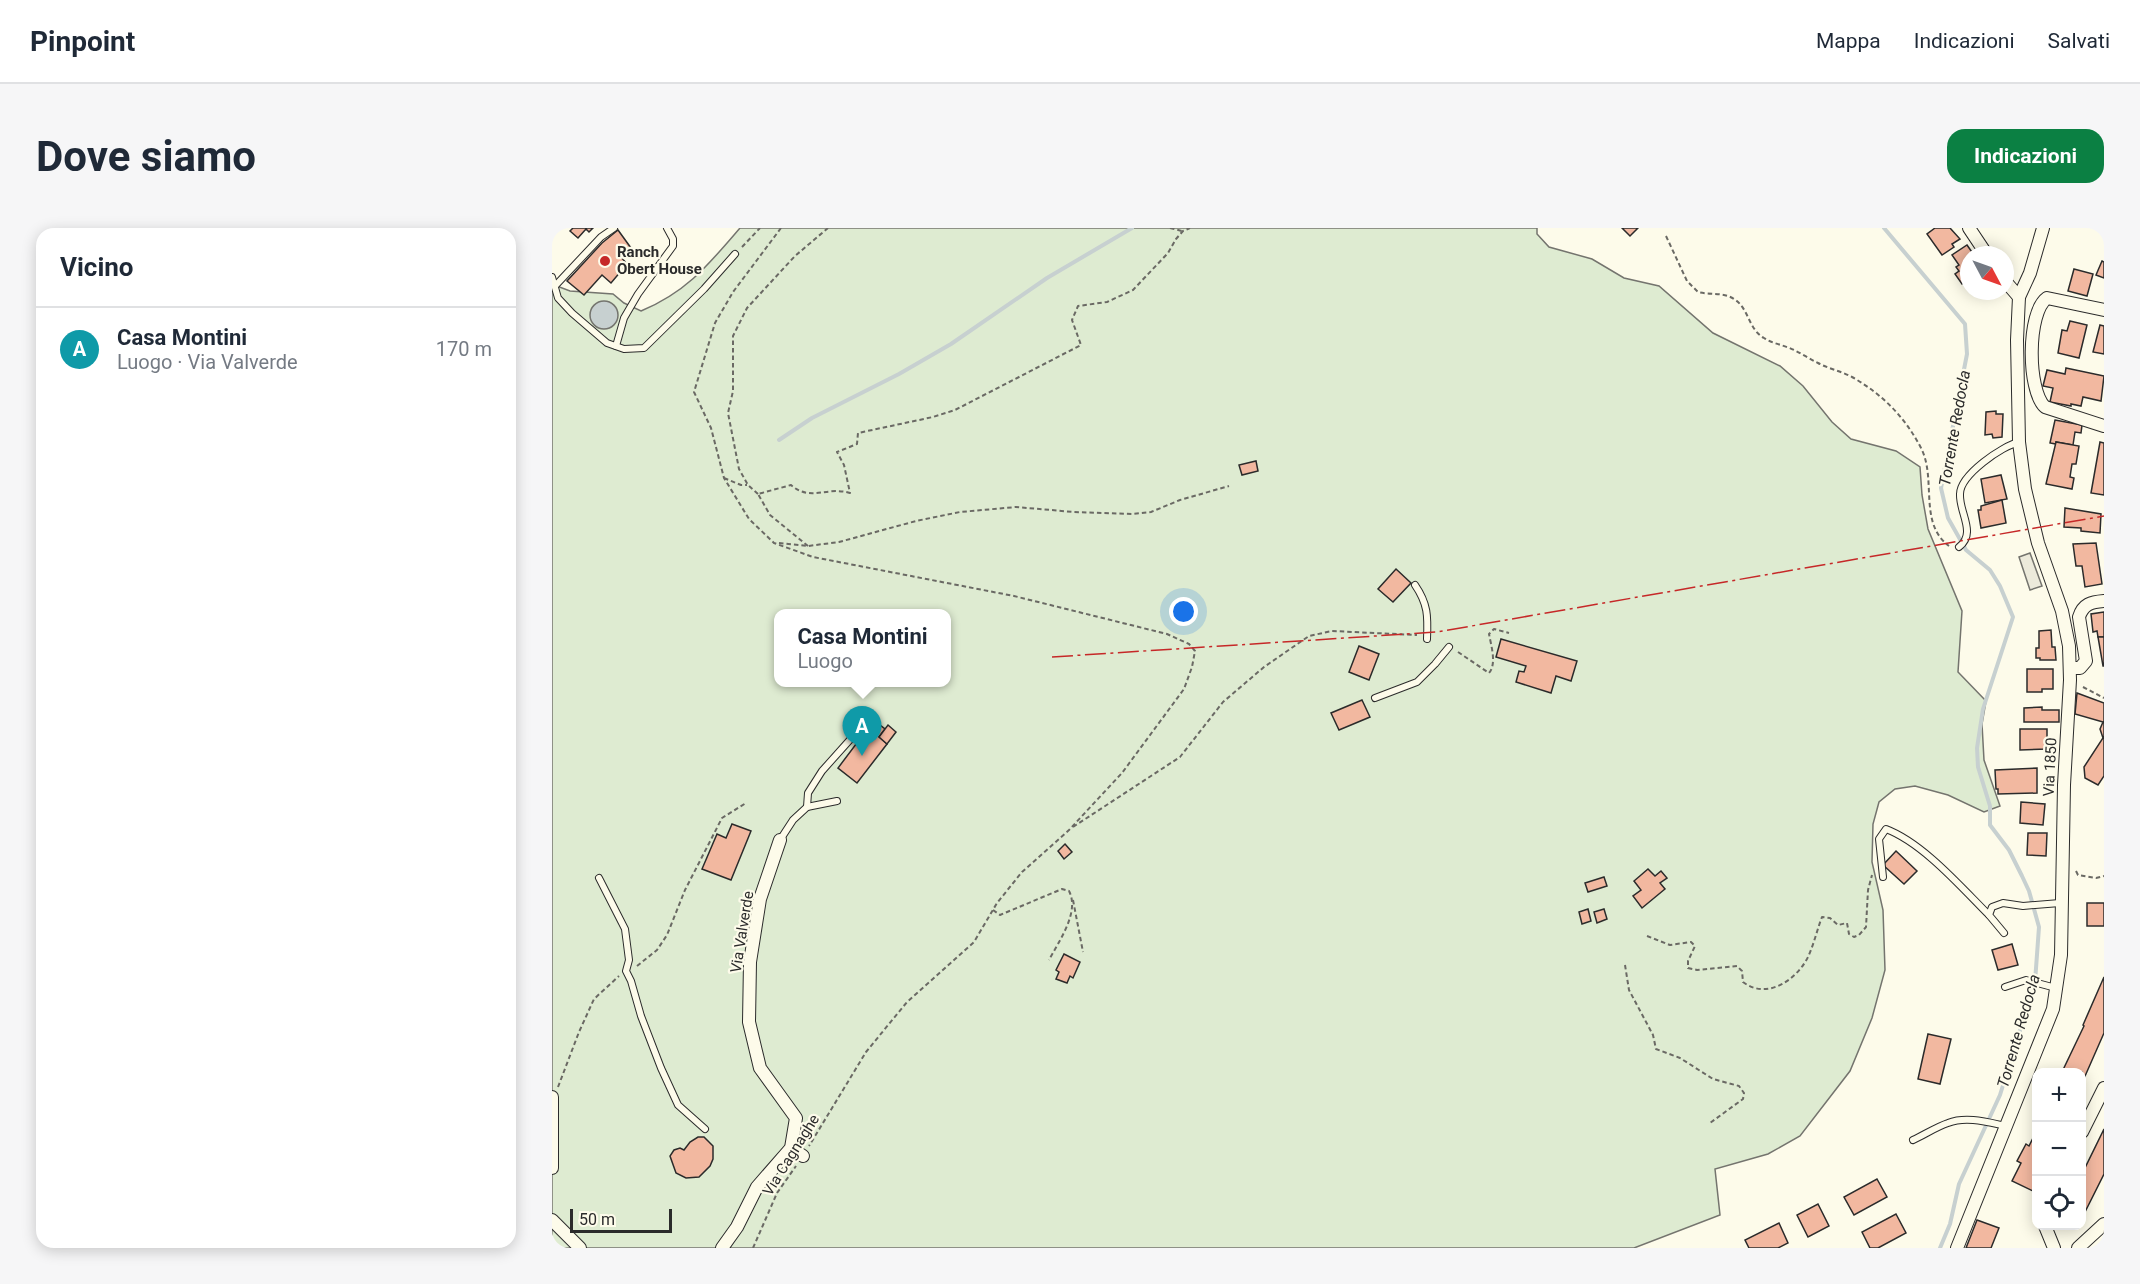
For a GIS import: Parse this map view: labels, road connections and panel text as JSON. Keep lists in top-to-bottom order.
{
  "streets": {
    "street": ["Via 1850", "Via Valverde"],
    "path": ["Via Cagnaghe"]
  },
  "water": ["Torrente Redocla"],
  "places": ["Ranch Obert House"],
  "scale_bar": "50 m",
  "north": "bottom right",
  "page": {
    "header": "Pinpoint",
    "nav": ["Mappa", "Indicazioni", "Salvati"],
    "buttons": "Indicazioni",
    "title": "Dove siamo",
    "heading": "Vicino",
    "list": [
      {
        "mark": "A",
        "name": "Casa Montini",
        "note": "Luogo · Via Valverde",
        "value": "170 m"
      }
    ],
    "popup": ["Casa Montini", "Luogo"],
    "pins": "A",
    "map_buttons": ["+", "−"],
    "scale": "50 m"
  }
}
